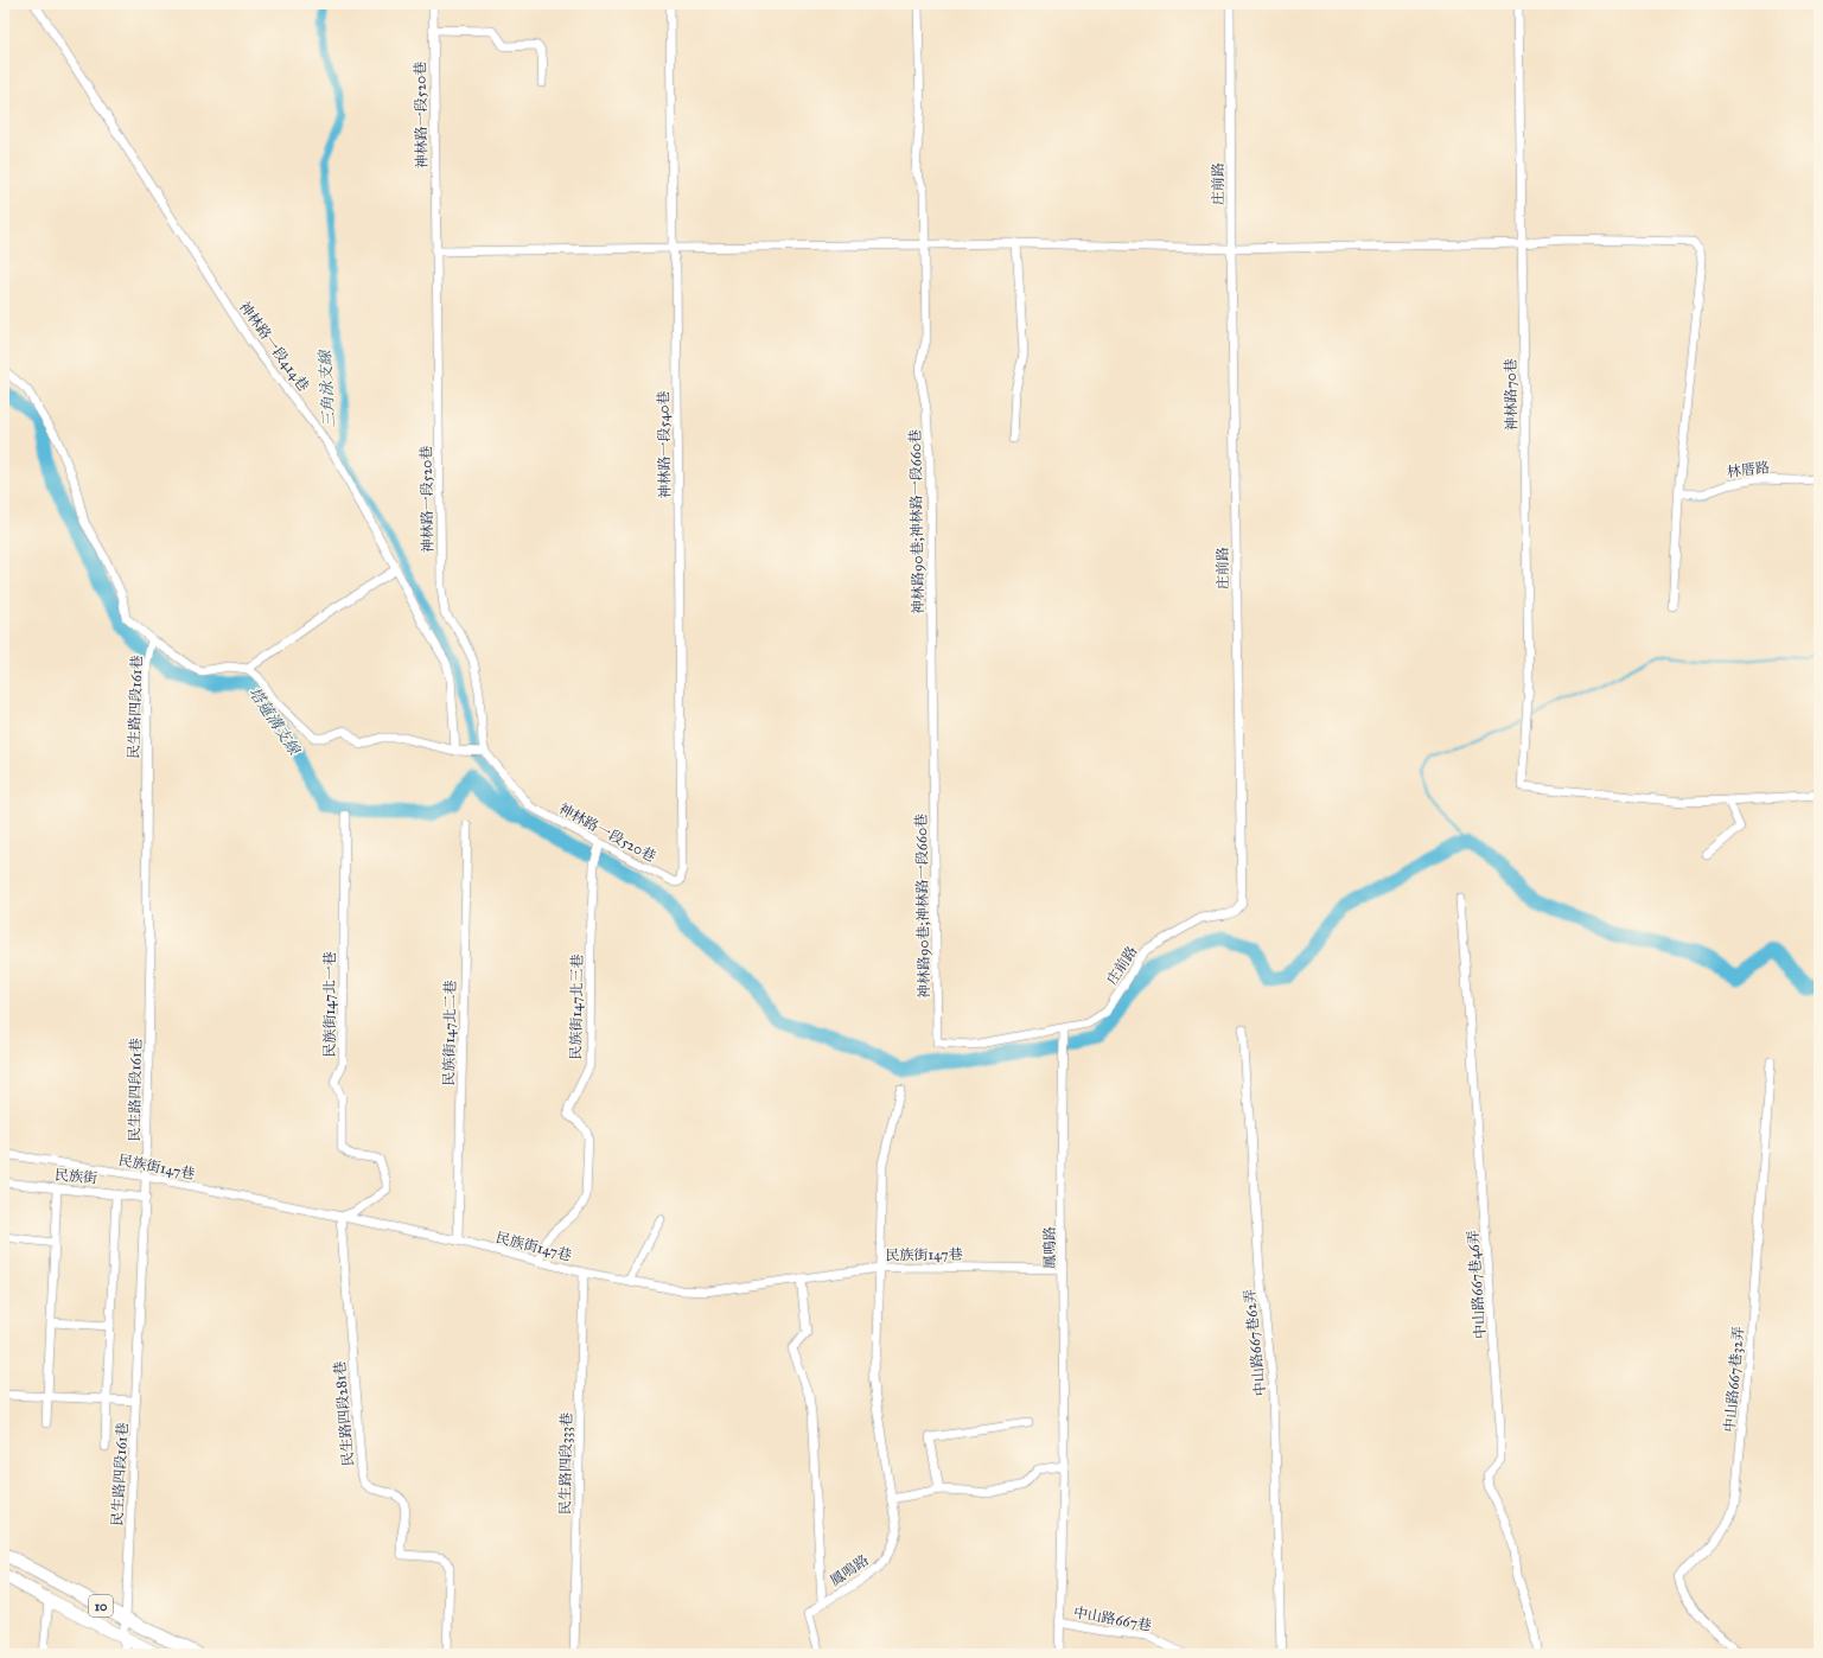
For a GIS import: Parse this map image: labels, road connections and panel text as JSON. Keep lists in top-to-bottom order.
{
  "streets": {
    "main road": ["10"],
    "street": [
      "神林路一段520巷",
      "庄前路",
      "神林路一段414巷",
      "神林路70巷",
      "神林路一段540巷",
      "林厝路",
      "神林路90巷;神林路一段660巷",
      "民生路四段161巷",
      "民族街147北一巷",
      "民族街147北三巷",
      "民族街147北二巷",
      "民族街147巷",
      "民族街",
      "鳳鳴路",
      "中山路667巷46弄",
      "中山路667巷62弄",
      "中山路667巷32弄",
      "民生路四段281巷",
      "民生路四段333巷",
      "中山路667巷"
    ]
  },
  "crossings": [
    ["神林路一段520巷", "神林路一段540巷"],
    ["神林路一段520巷", "民族街147北三巷"],
    ["庄前路", "神林路90巷;神林路一段660巷"],
    ["庄前路", "鳳鳴路"],
    ["民生路四段161巷", "民族街147巷"],
    ["民生路四段161巷", "民族街"],
    ["民生路四段161巷", "10"],
    ["民族街147北一巷", "民族街147巷"],
    ["民族街147北一巷", "民生路四段281巷"],
    ["民族街147北三巷", "民族街147巷"],
    ["民族街147北二巷", "民族街147巷"],
    ["民族街147巷", "鳳鳴路"],
    ["民族街147巷", "民生路四段281巷"],
    ["民族街147巷", "民生路四段333巷"],
    ["鳳鳴路", "中山路667巷"]
  ],
  "water": ["三角泳支線", "塔蓮溝支線"]
}
